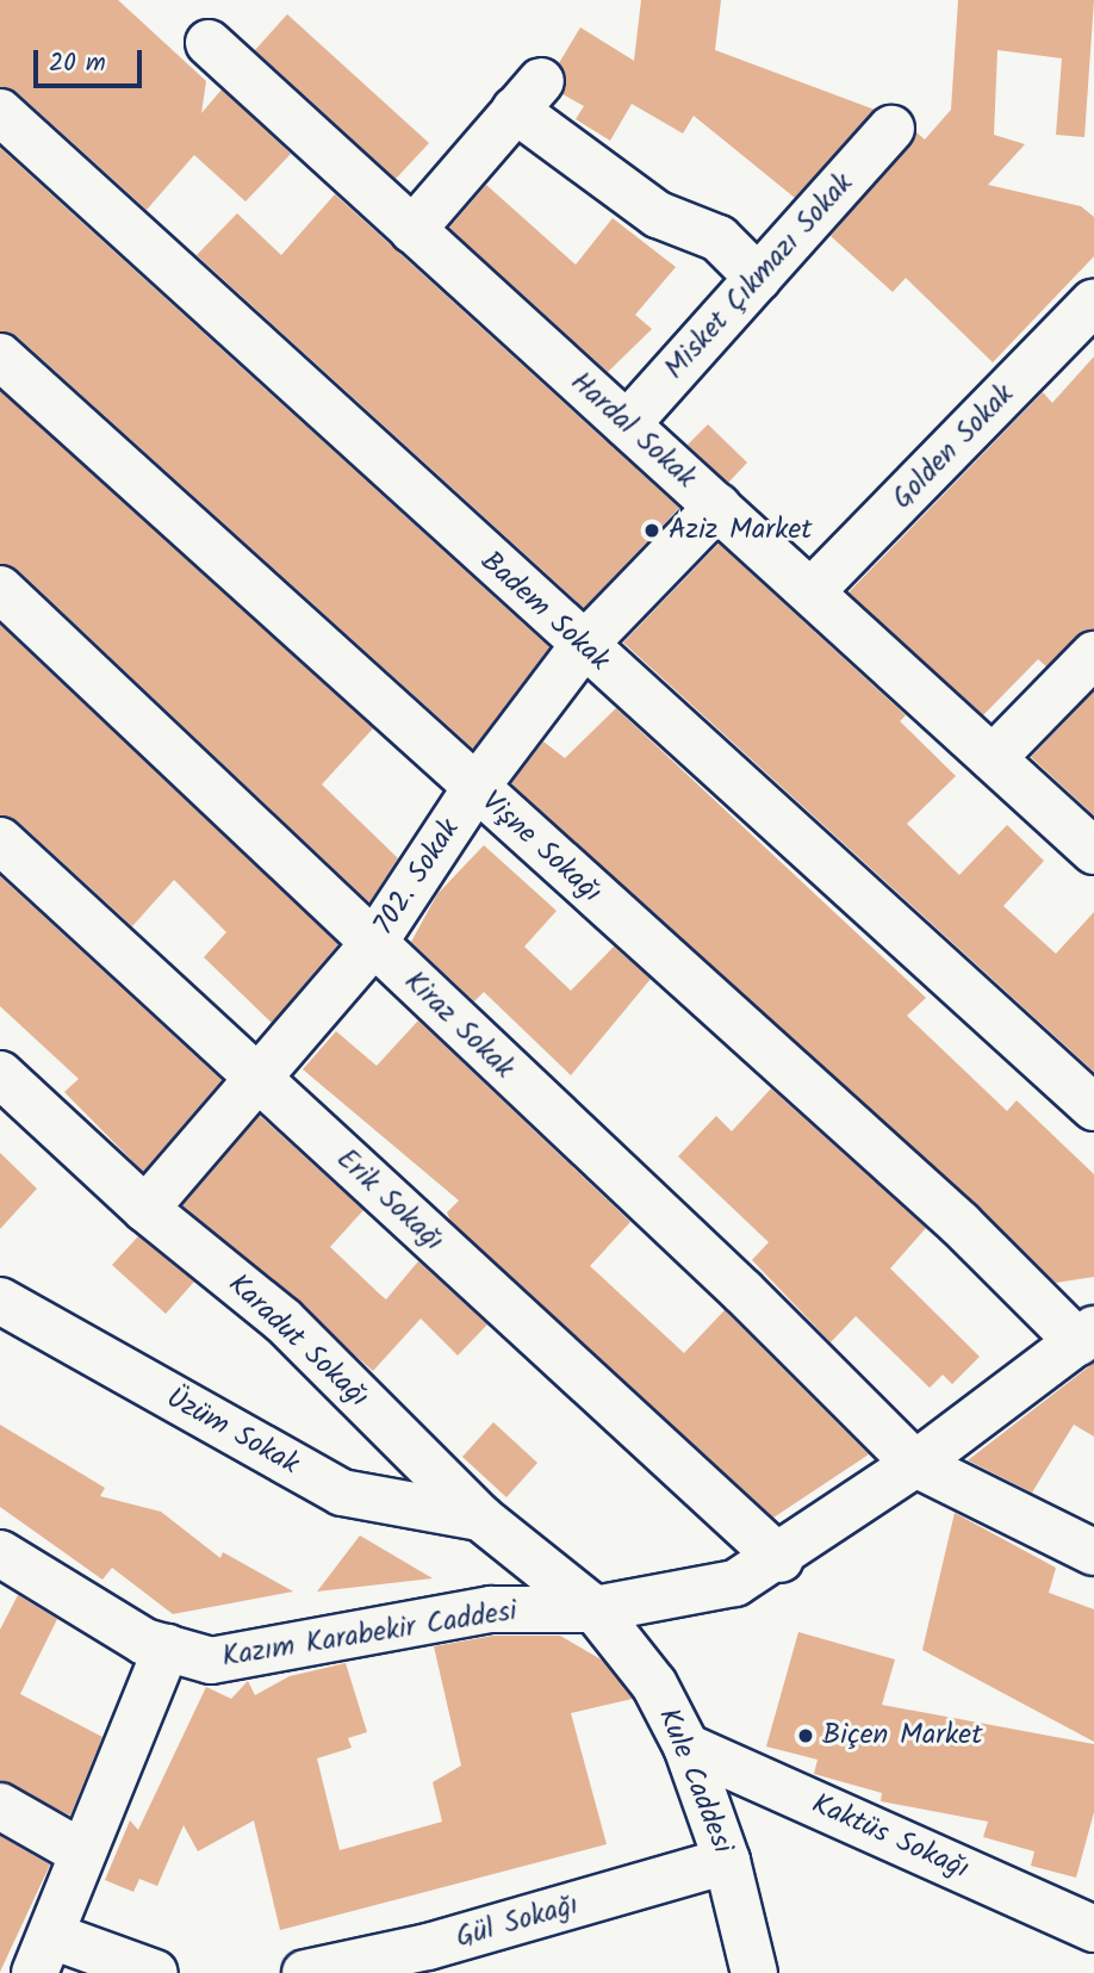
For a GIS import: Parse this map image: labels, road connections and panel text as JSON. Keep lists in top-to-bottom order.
{
  "streets": {
    "street": [
      "Misket Çıkmazı Sokak",
      "Hardal Sokak",
      "Golden Sokak",
      "Badem Sokak",
      "Vişne Sokağı",
      "702. Sokak",
      "Kiraz Sokak",
      "Erik Sokağı",
      "Karadut Sokağı",
      "Üzüm Sokak",
      "Kazım Karabekir Caddesi",
      "Kule Caddesi",
      "Kaktüs Sokağı",
      "Gül Sokağı"
    ]
  },
  "crossings": [
    ["Misket Çıkmazı Sokak", "Hardal Sokak"],
    ["Hardal Sokak", "Golden Sokak"],
    ["Hardal Sokak", "702. Sokak"],
    ["Badem Sokak", "702. Sokak"],
    ["Vişne Sokağı", "702. Sokak"],
    ["Vişne Sokağı", "Kazım Karabekir Caddesi"],
    ["702. Sokak", "Kiraz Sokak"],
    ["702. Sokak", "Erik Sokağı"],
    ["702. Sokak", "Karadut Sokağı"],
    ["Kiraz Sokak", "Kazım Karabekir Caddesi"],
    ["Erik Sokağı", "Kazım Karabekir Caddesi"],
    ["Karadut Sokağı", "Üzüm Sokak"],
    ["Karadut Sokağı", "Kazım Karabekir Caddesi"],
    ["Karadut Sokağı", "Kule Caddesi"],
    ["Kazım Karabekir Caddesi", "Kule Caddesi"],
    ["Kule Caddesi", "Kaktüs Sokağı"],
    ["Kule Caddesi", "Gül Sokağı"]
  ],
  "places": ["Aziz Market", "Biçen Market"],
  "scale_bar": "20 m"
}
